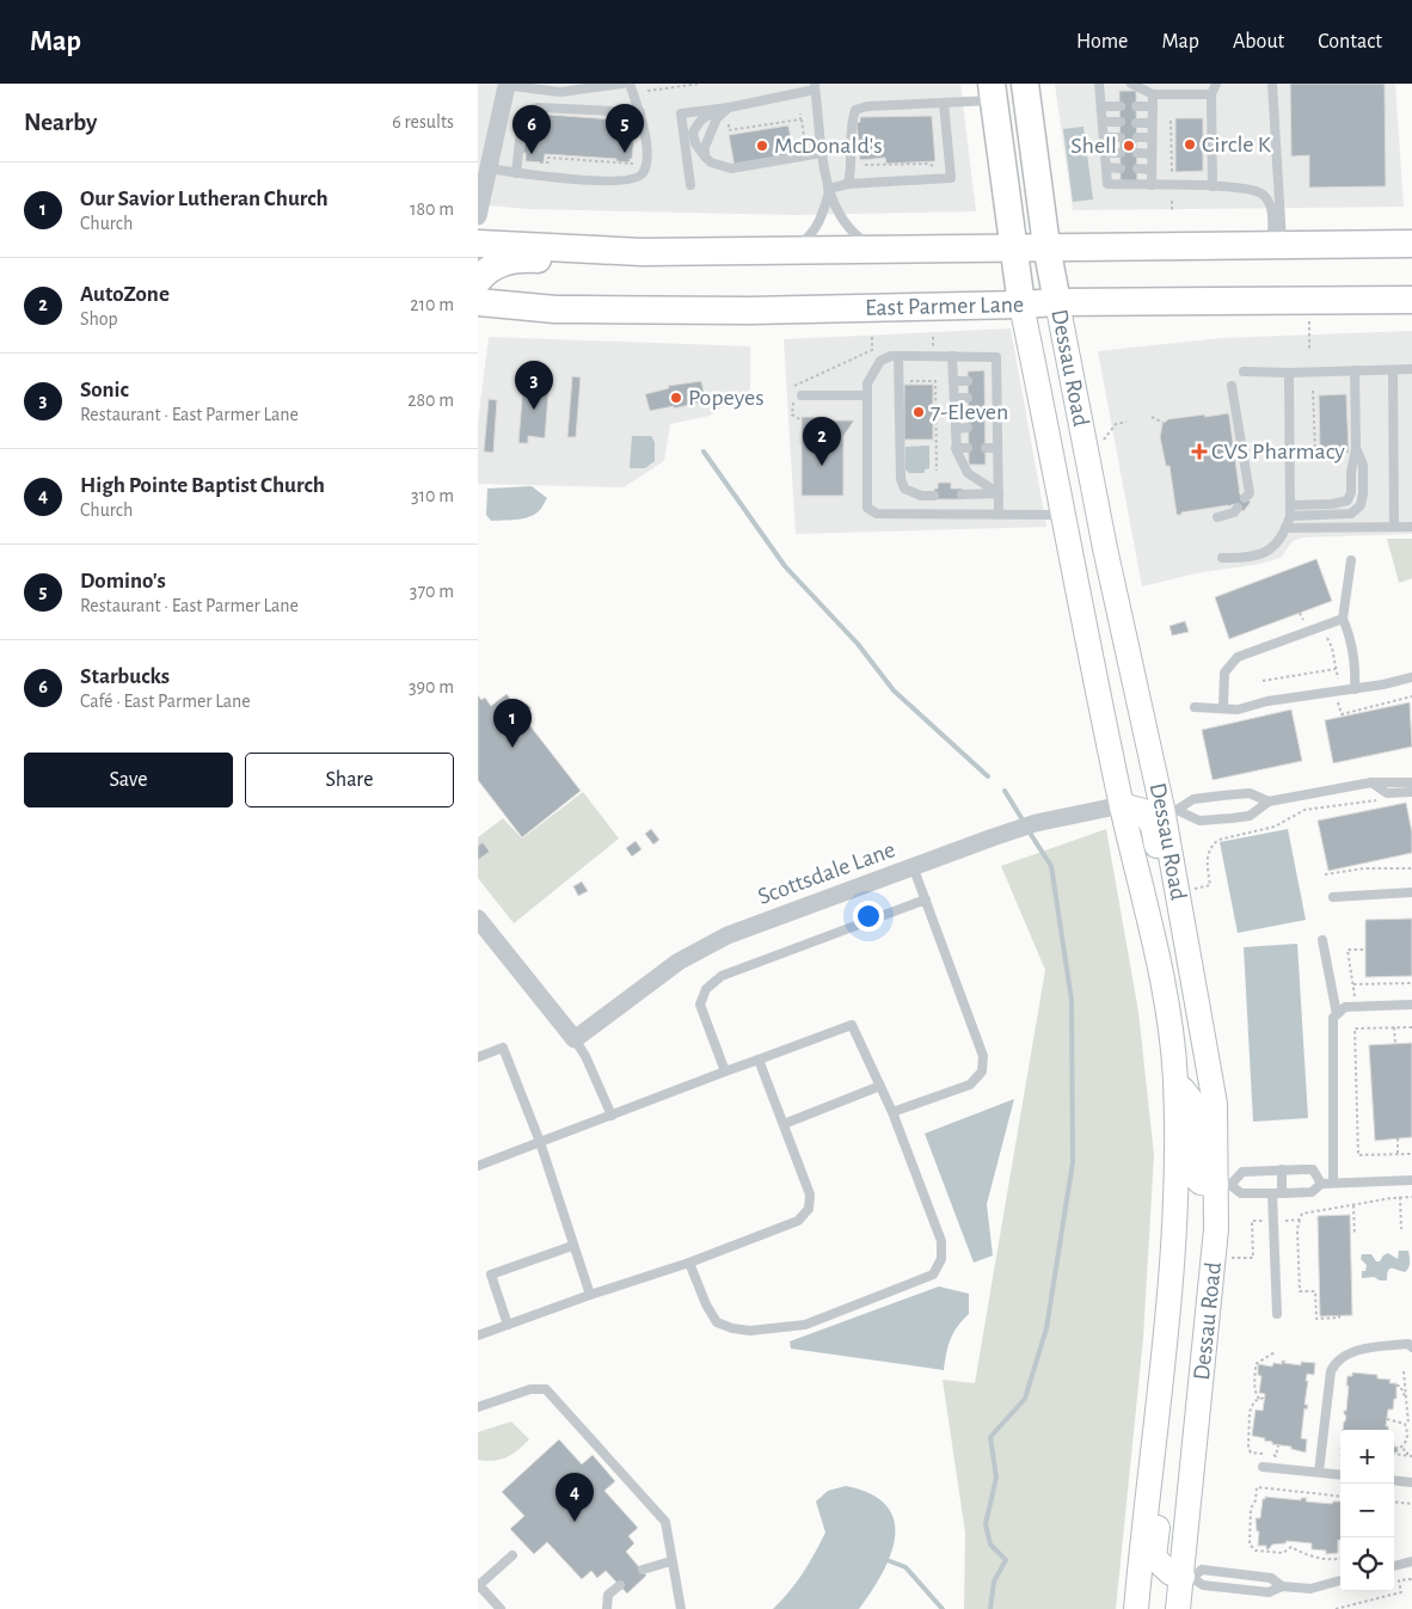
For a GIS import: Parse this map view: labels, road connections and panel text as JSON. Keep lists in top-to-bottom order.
{
  "streets": {
    "main road": ["East Parmer Lane", "Dessau Road"],
    "street": ["Scottsdale Lane"]
  },
  "crossings": [
    ["East Parmer Lane", "Dessau Road"],
    ["Dessau Road", "Scottsdale Lane"]
  ],
  "places": {
    "other": [
      "Circle K",
      "McDonald's",
      "Shell",
      "Popeyes",
      "7-Eleven"
    ],
    "health": ["CVS Pharmacy"]
  },
  "page": {
    "header": "Map",
    "nav": [
      "Home",
      "Map",
      "About",
      "Contact"
    ],
    "heading": ["Nearby", "6 results"],
    "pins": [
      "5",
      "6",
      "3",
      "2",
      "1",
      "4"
    ],
    "list": [
      {
        "mark": "1",
        "name": "Our Savior Lutheran Church",
        "note": "Church",
        "value": "180 m"
      },
      {
        "mark": "2",
        "name": "AutoZone",
        "note": "Shop",
        "value": "210 m"
      },
      {
        "mark": "3",
        "name": "Sonic",
        "note": "Restaurant · East Parmer Lane",
        "value": "280 m"
      },
      {
        "mark": "4",
        "name": "High Pointe Baptist Church",
        "note": "Church",
        "value": "310 m"
      },
      {
        "mark": "5",
        "name": "Domino's",
        "note": "Restaurant · East Parmer Lane",
        "value": "370 m"
      },
      {
        "mark": "6",
        "name": "Starbucks",
        "note": "Café · East Parmer Lane",
        "value": "390 m"
      }
    ],
    "buttons": ["Save", "Share"],
    "map_buttons": ["+", "−"]
  }
}
